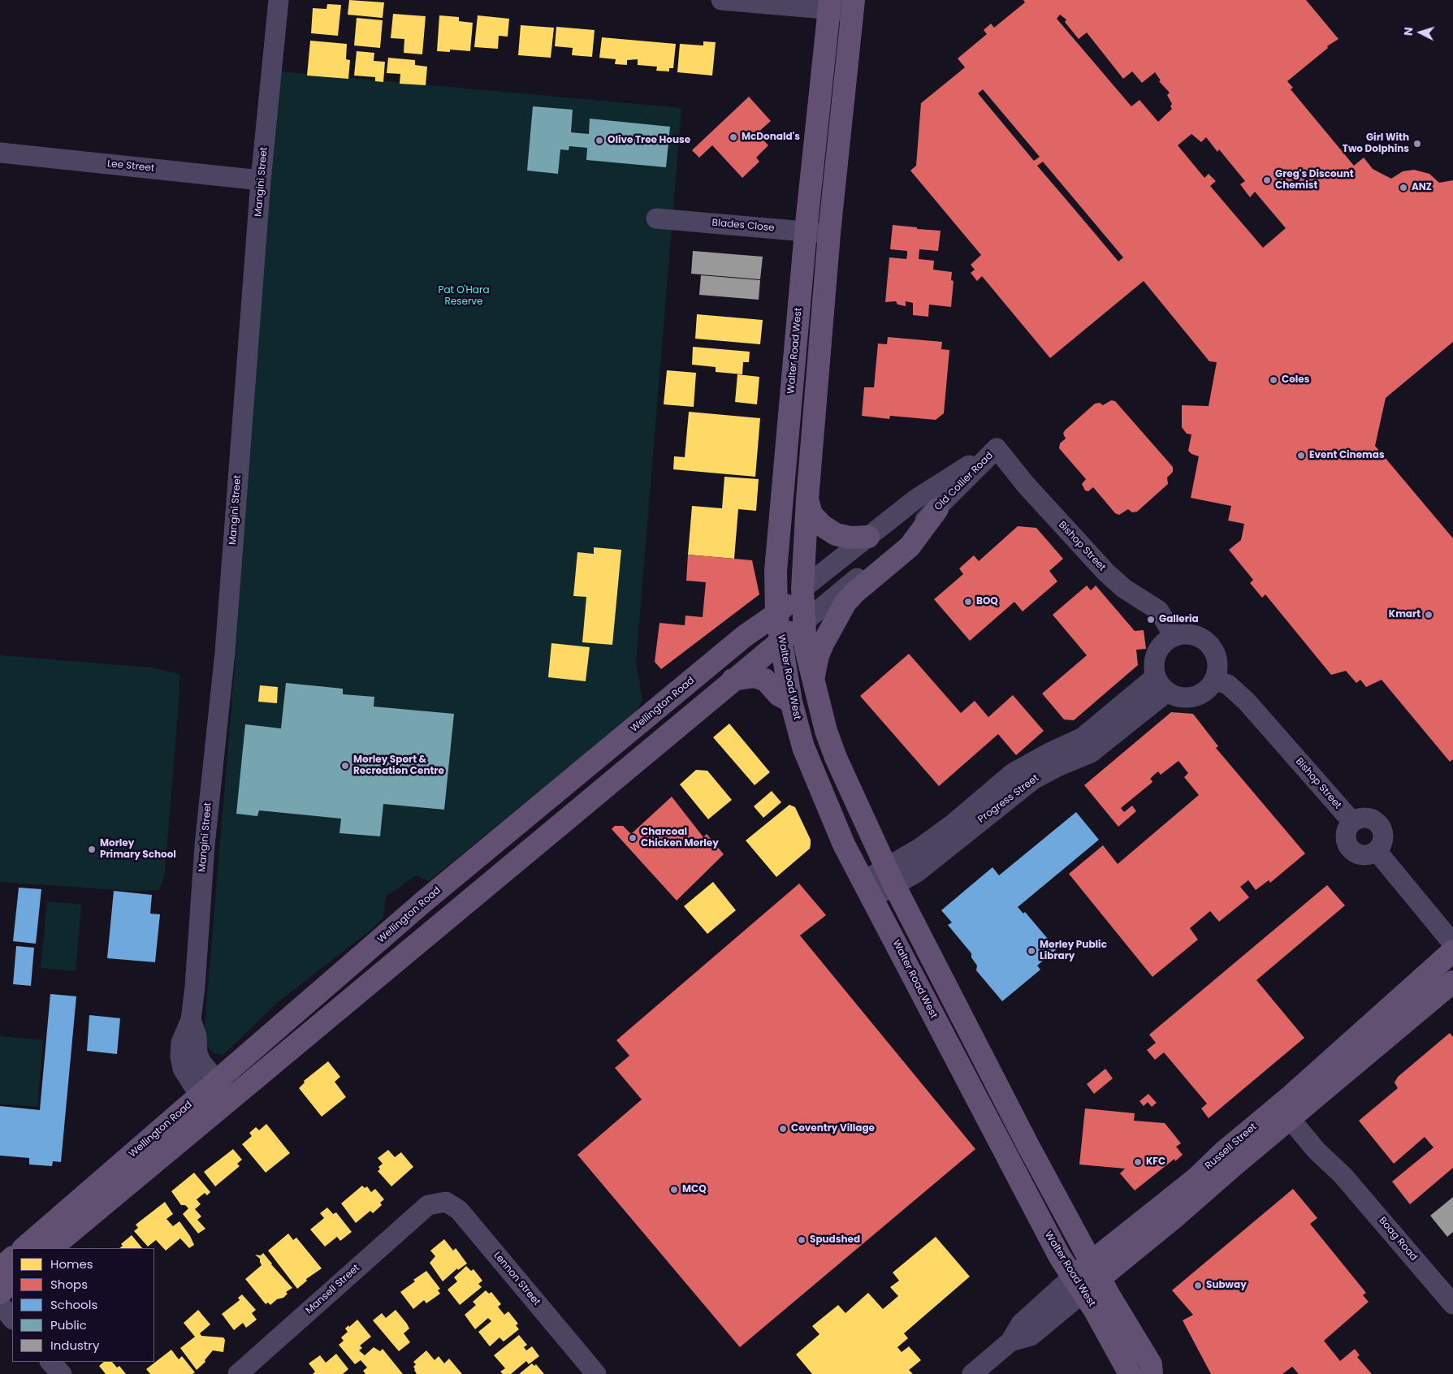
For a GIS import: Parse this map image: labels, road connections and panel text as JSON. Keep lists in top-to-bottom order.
{
  "streets": {
    "main road": ["Walter Road West", "Wellington Road", "Russell Street"],
    "street": [
      "Lee Street",
      "Mangini Street",
      "Blades Close",
      "Old Collier Road",
      "Bishop Street",
      "Progress Street",
      "Boag Road",
      "Lennon Street",
      "Mansell Street"
    ]
  },
  "crossings": [
    ["Lee Street", "Mangini Street"],
    ["Mangini Street", "Wellington Road"],
    ["Blades Close", "Walter Road West"],
    ["Walter Road West", "Old Collier Road"],
    ["Walter Road West", "Wellington Road"],
    ["Walter Road West", "Progress Street"],
    ["Walter Road West", "Russell Street"],
    ["Old Collier Road", "Bishop Street"],
    ["Old Collier Road", "Wellington Road"],
    ["Bishop Street", "Progress Street"],
    ["Russell Street", "Boag Road"],
    ["Lennon Street", "Mansell Street"]
  ],
  "parks": ["Pat O'Hara Reserve"],
  "places": [
    "McDonald's",
    "Olive Tree House",
    "Girl With Two Dolphins",
    "Greg's Discount Chemist",
    "ANZ",
    "Coles",
    "Event Cinemas",
    "BOQ",
    "Kmart",
    "Galleria",
    "Morley Sport & Recreation Centre",
    "Charcoal Chicken Morley",
    "Morley Primary School",
    "Morley Public Library",
    "Coventry Village",
    "KFC",
    "MCQ",
    "Spudshed",
    "Subway"
  ],
  "legend": [
    "Homes",
    "Shops",
    "Schools",
    "Public",
    "Industry"
  ],
  "north": "left"
}
